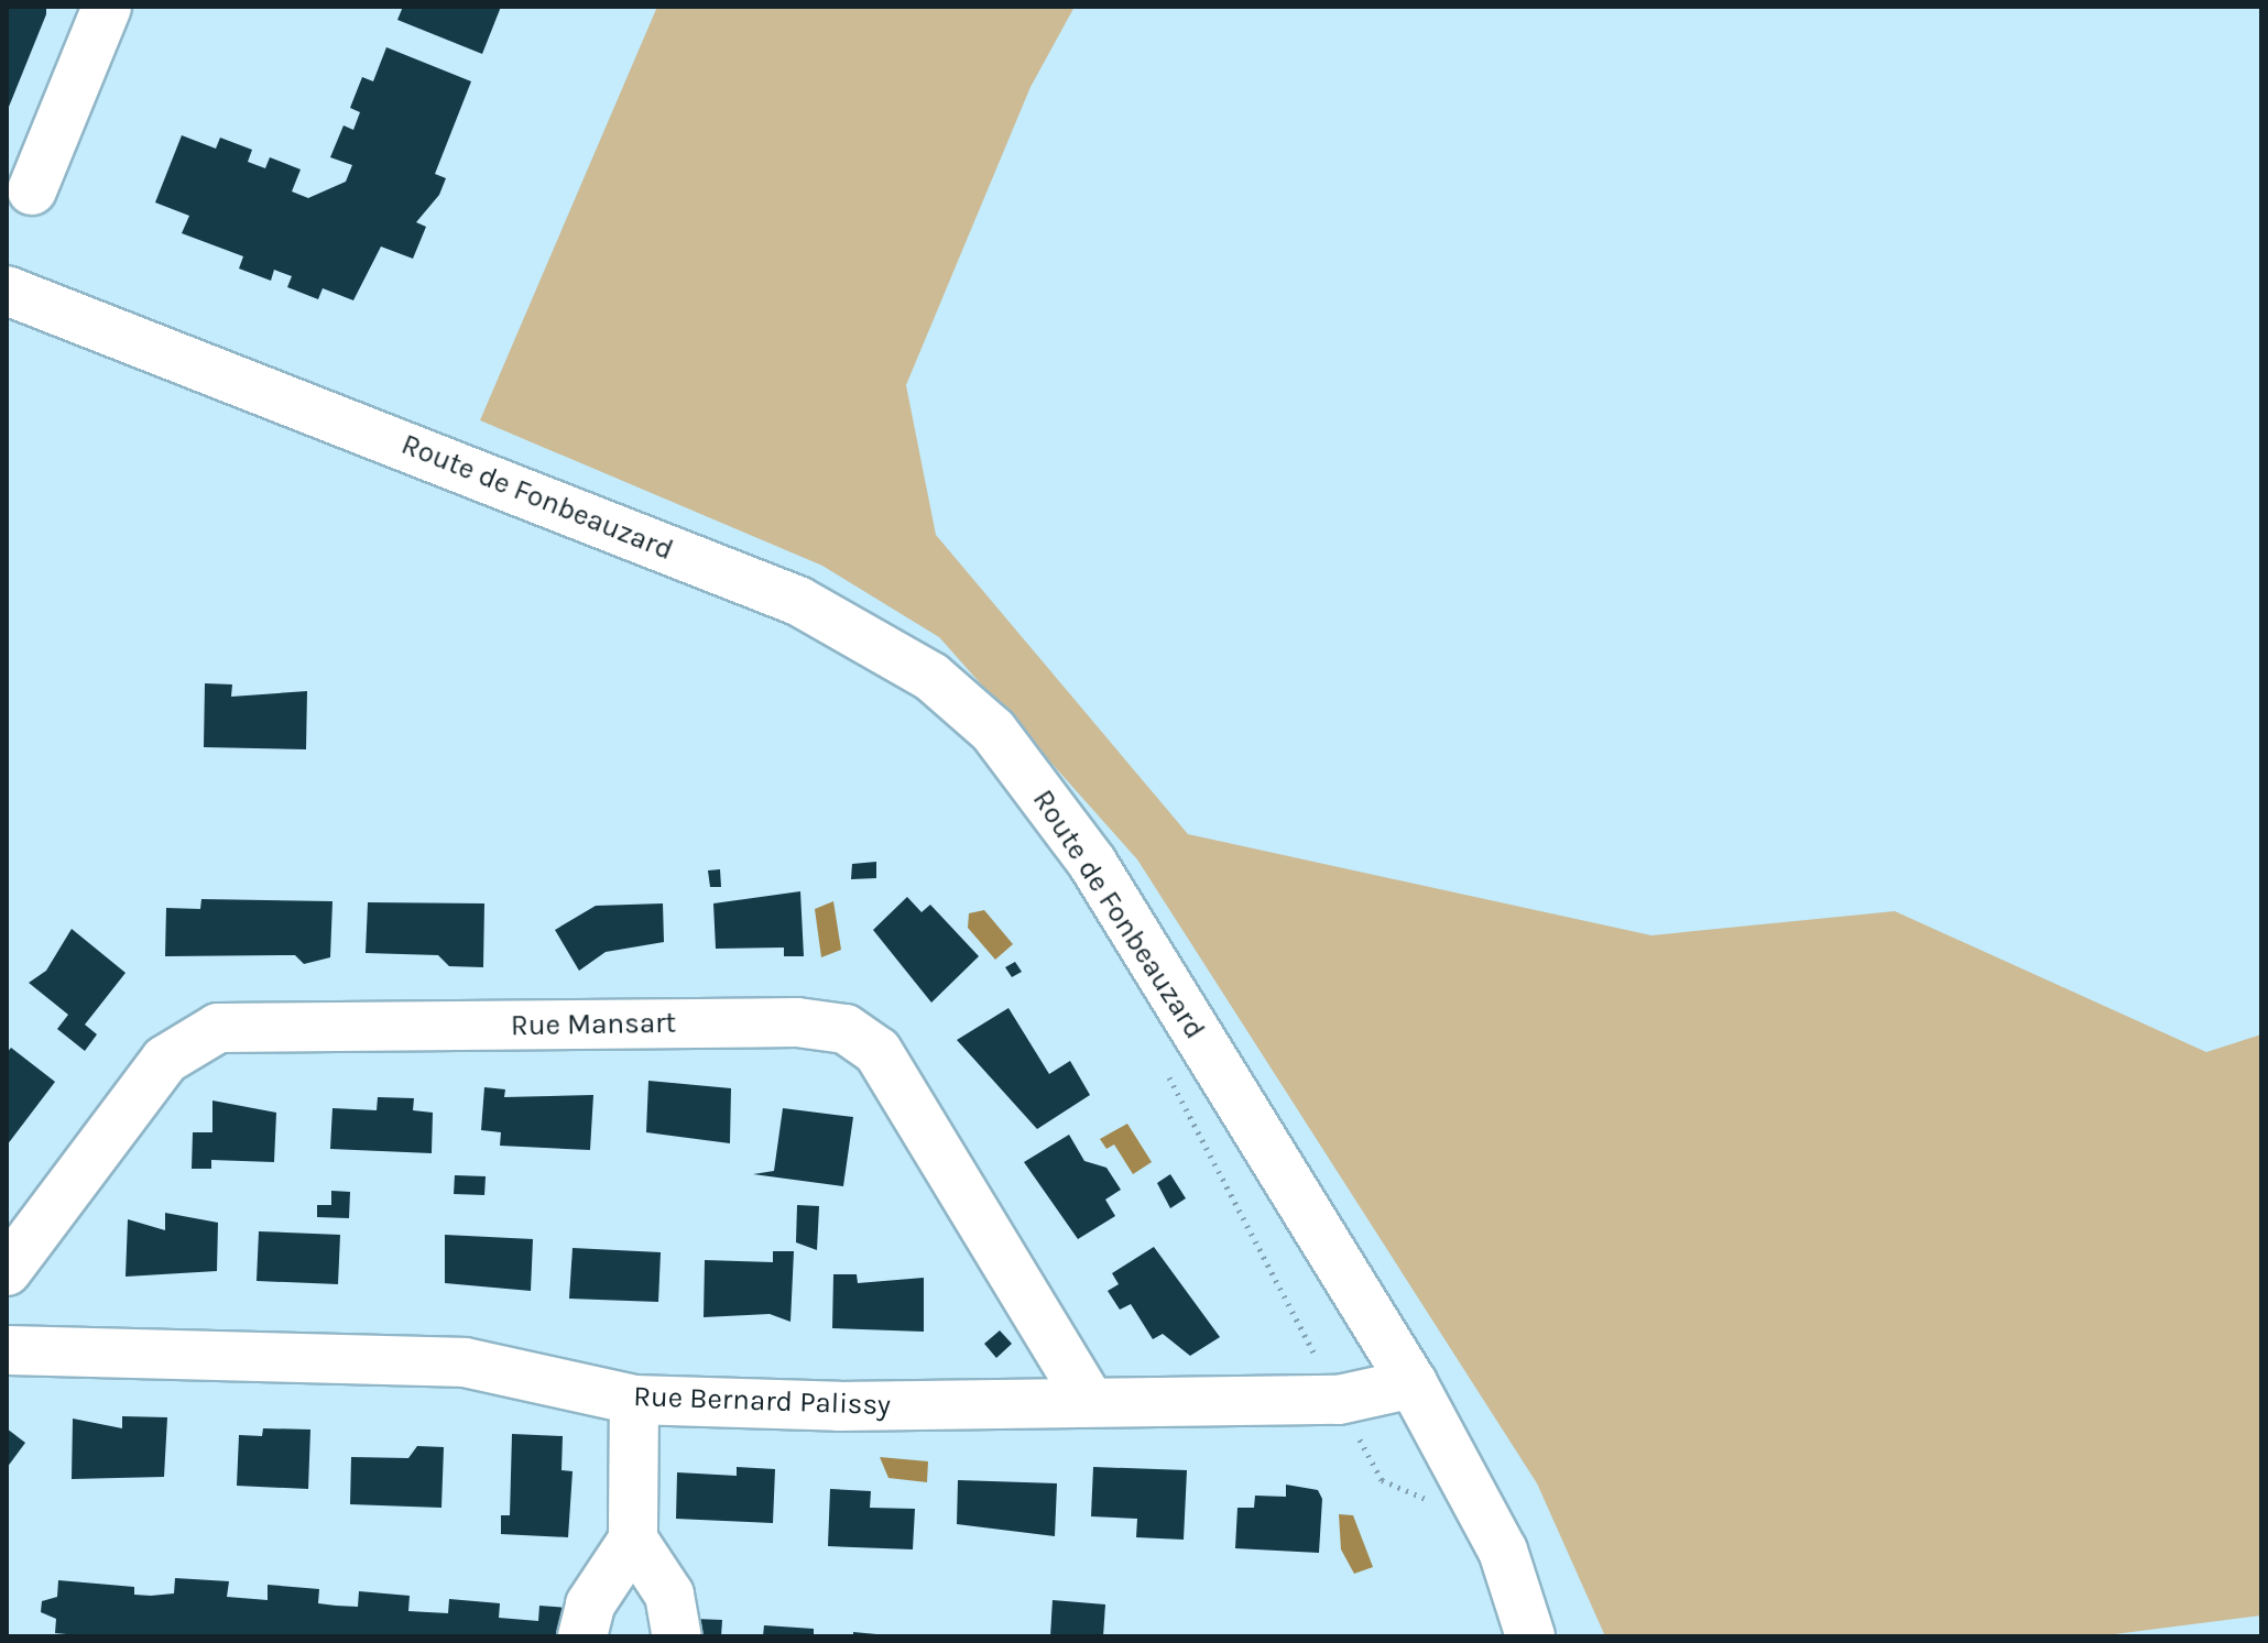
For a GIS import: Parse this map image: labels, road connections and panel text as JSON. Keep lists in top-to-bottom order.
{
  "streets": {
    "street": ["Route de Fonbeauzard", "Rue Mansart", "Rue Bernard Palissy"]
  },
  "crossings": [
    ["Route de Fonbeauzard", "Rue Bernard Palissy"],
    ["Rue Mansart", "Rue Bernard Palissy"]
  ]
}
